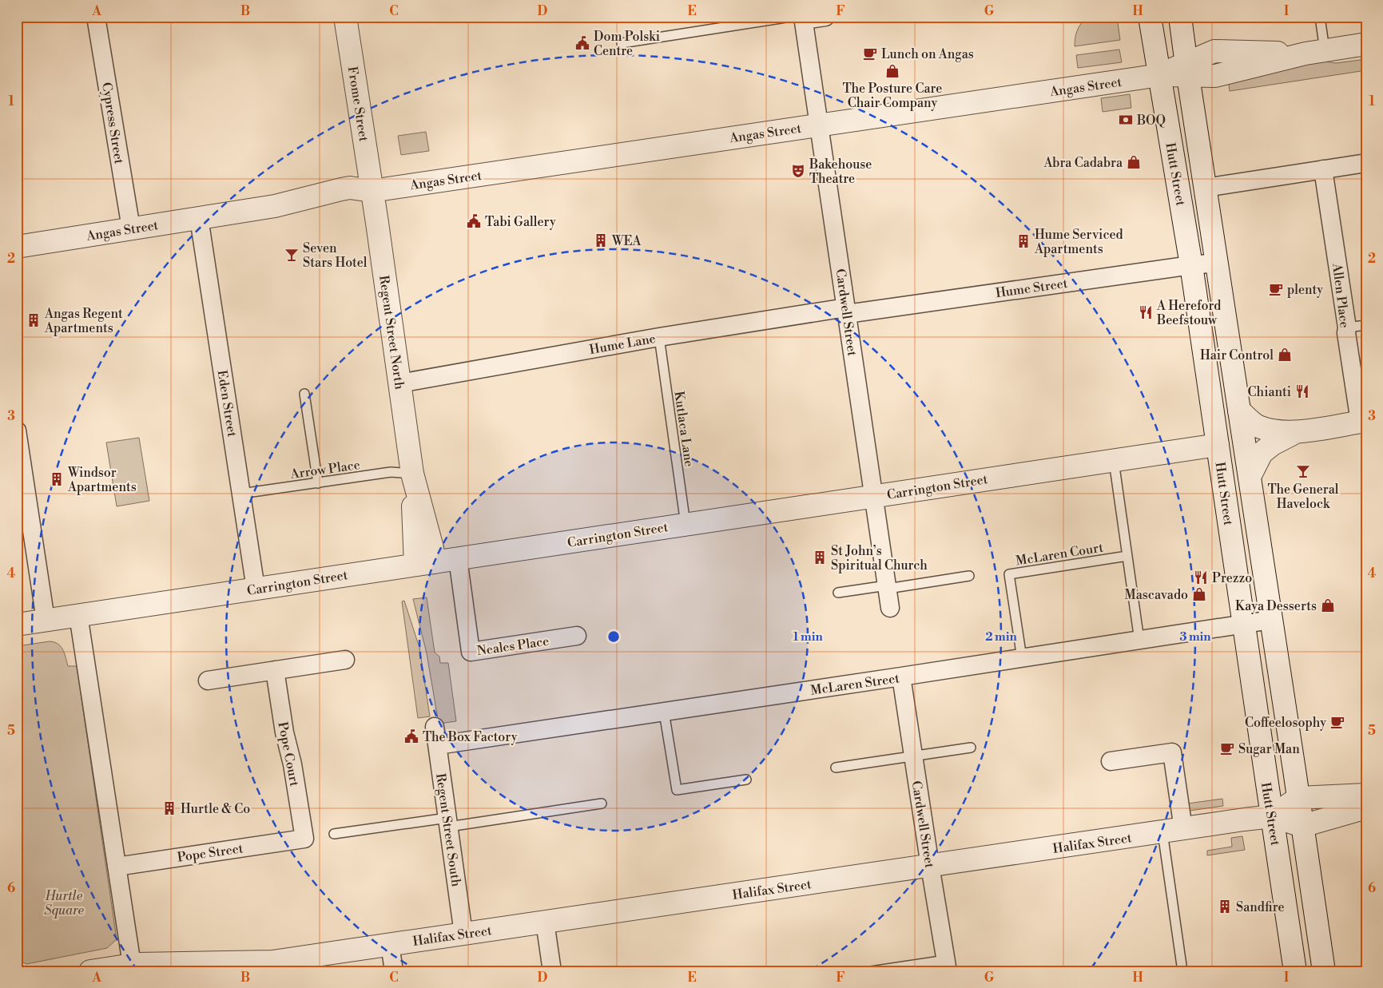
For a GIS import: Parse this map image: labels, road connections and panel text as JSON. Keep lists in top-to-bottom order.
{
  "streets": {
    "street": [
      "Angas Street",
      "Frome Street",
      "Cypress Street",
      "Hutt Street",
      "Hume Street",
      "Allen Place",
      "Cardwell Street",
      "Regent Street North",
      "Hume Lane",
      "Eden Street",
      "Carrington Street",
      "Neales Place",
      "McLaren Street",
      "Pope Court",
      "Regent Street South",
      "Halifax Street",
      "Pope Street"
    ],
    "lane": ["Kutlaca Lane", "Arrow Place", "McLaren Court"]
  },
  "crossings": [
    ["Angas Street", "Frome Street"],
    ["Angas Street", "Cypress Street"],
    ["Angas Street", "Hutt Street"],
    ["Angas Street", "Cardwell Street"],
    ["Angas Street", "Regent Street North"],
    ["Angas Street", "Eden Street"],
    ["Frome Street", "Regent Street North"],
    ["Hutt Street", "Hume Street"],
    ["Hutt Street", "Carrington Street"],
    ["Hutt Street", "McLaren Street"],
    ["Hutt Street", "Halifax Street"],
    ["Hume Street", "Cardwell Street"],
    ["Hume Street", "Hume Lane"],
    ["Cardwell Street", "Hume Lane"],
    ["Cardwell Street", "Carrington Street"],
    ["Cardwell Street", "McLaren Street"],
    ["Cardwell Street", "Halifax Street"],
    ["Regent Street North", "Hume Lane"],
    ["Regent Street North", "Arrow Place"],
    ["Regent Street North", "Carrington Street"],
    ["Hume Lane", "Kutlaca Lane"],
    ["Eden Street", "Arrow Place"],
    ["Eden Street", "Carrington Street"],
    ["Kutlaca Lane", "Carrington Street"],
    ["Carrington Street", "Neales Place"],
    ["McLaren Court", "McLaren Street"],
    ["McLaren Street", "Regent Street South"],
    ["Pope Court", "Pope Street"],
    ["Regent Street South", "Halifax Street"]
  ],
  "parks": ["Hurtle Square"],
  "places": {
    "public building": ["Dom Polski Centre", "Tabi Gallery", "The Box Factory"],
    "cafe": [
      "Lunch on Angas",
      "plenty",
      "Coffeelosophy",
      "Sugar Man"
    ],
    "shop": [
      "The Posture Care Chair Company",
      "Abra Cadabra",
      "Hair Control",
      "Mascavado",
      "Kaya Desserts"
    ],
    "bank": ["BOQ"],
    "theatre": ["Bakehouse Theatre"],
    "building": [
      "WEA",
      "Hume Serviced Apartments",
      "Angas Regent Apartments",
      "Windsor Apartments",
      "St John’s Spiritual Church",
      "Hurtle & Co",
      "Sandfire"
    ],
    "bar": ["Seven Stars Hotel", "The General Havelock"],
    "restaurant": ["A Hereford Beefstouw", "Chianti", "Prezzo"]
  },
  "grid": {
    "columns": [
      "A",
      "B",
      "C",
      "D",
      "E",
      "F",
      "G",
      "H",
      "I"
    ],
    "rows": [
      "1",
      "2",
      "3",
      "4",
      "5",
      "6"
    ]
  },
  "rings": ["1 min", "2 min", "3 min"]
}
